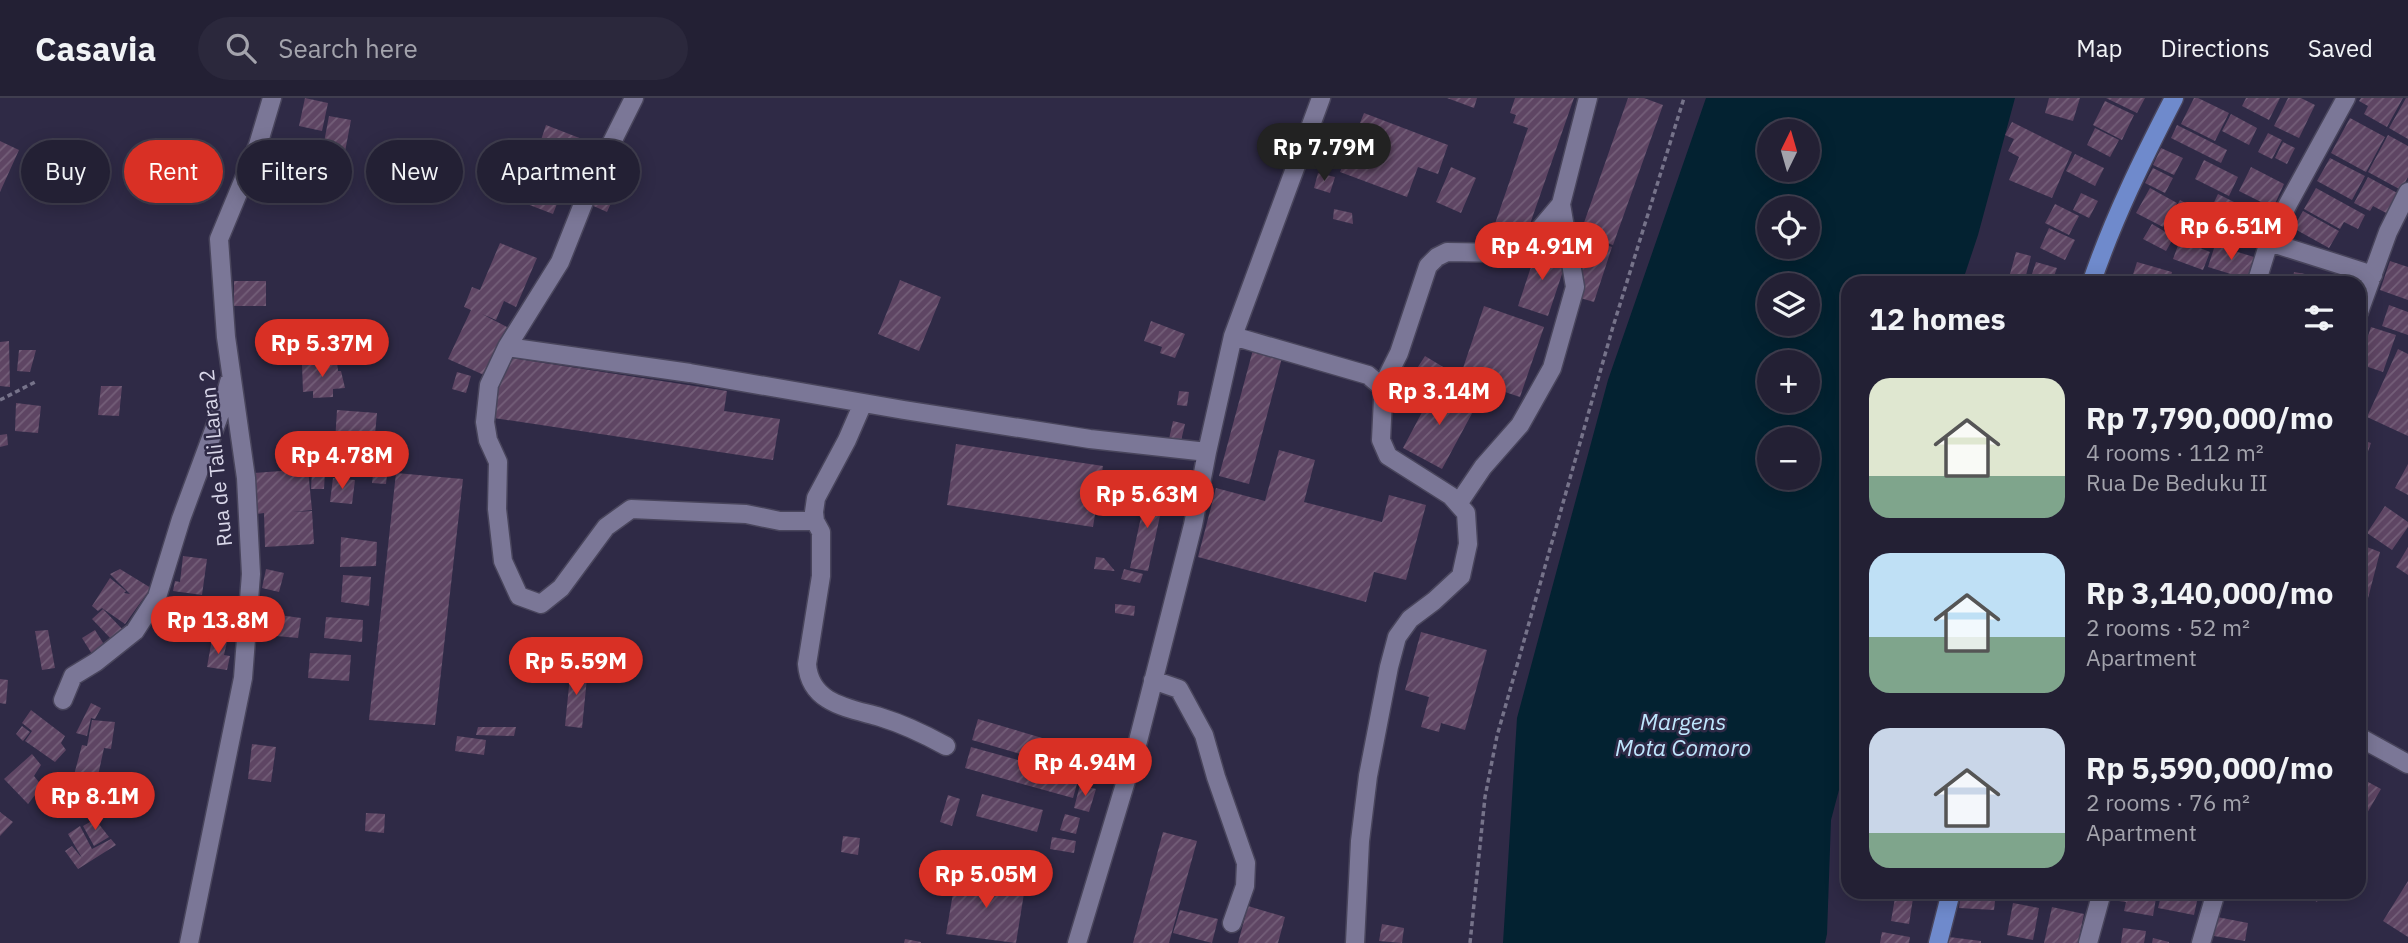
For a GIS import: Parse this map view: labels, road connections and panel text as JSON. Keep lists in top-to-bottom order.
{
  "streets": {
    "street": ["Rua de Tali Laran 2"]
  },
  "water": ["Margens Mota Comoro"],
  "north": "top",
  "page": {
    "header": "Casavia",
    "search": "Search here",
    "nav": ["Map", "Directions", "Saved"],
    "map_buttons": ["+", "−"],
    "price": [
      "Rp 7.79M",
      "Rp 6.51M",
      "Rp 4.91M",
      "Rp 5.37M",
      "Rp 3.14M",
      "Rp 4.78M",
      "Rp 5.63M",
      "Rp 13.8M",
      "Rp 5.59M",
      "Rp 4.94M",
      "Rp 8.1M",
      "Rp 5.05M"
    ],
    "chip": [
      "Buy",
      "Rent",
      "Filters",
      "New",
      "Apartment"
    ],
    "heading": "12 homes",
    "list": [
      {
        "name": "Rp 7,790,000/mo",
        "note": "4 rooms · 112 m² · Rua De Beduku II"
      },
      {
        "name": "Rp 3,140,000/mo",
        "note": "2 rooms · 52 m² · Apartment"
      },
      {
        "name": "Rp 5,590,000/mo",
        "note": "2 rooms · 76 m² · Apartment"
      }
    ]
  }
}
